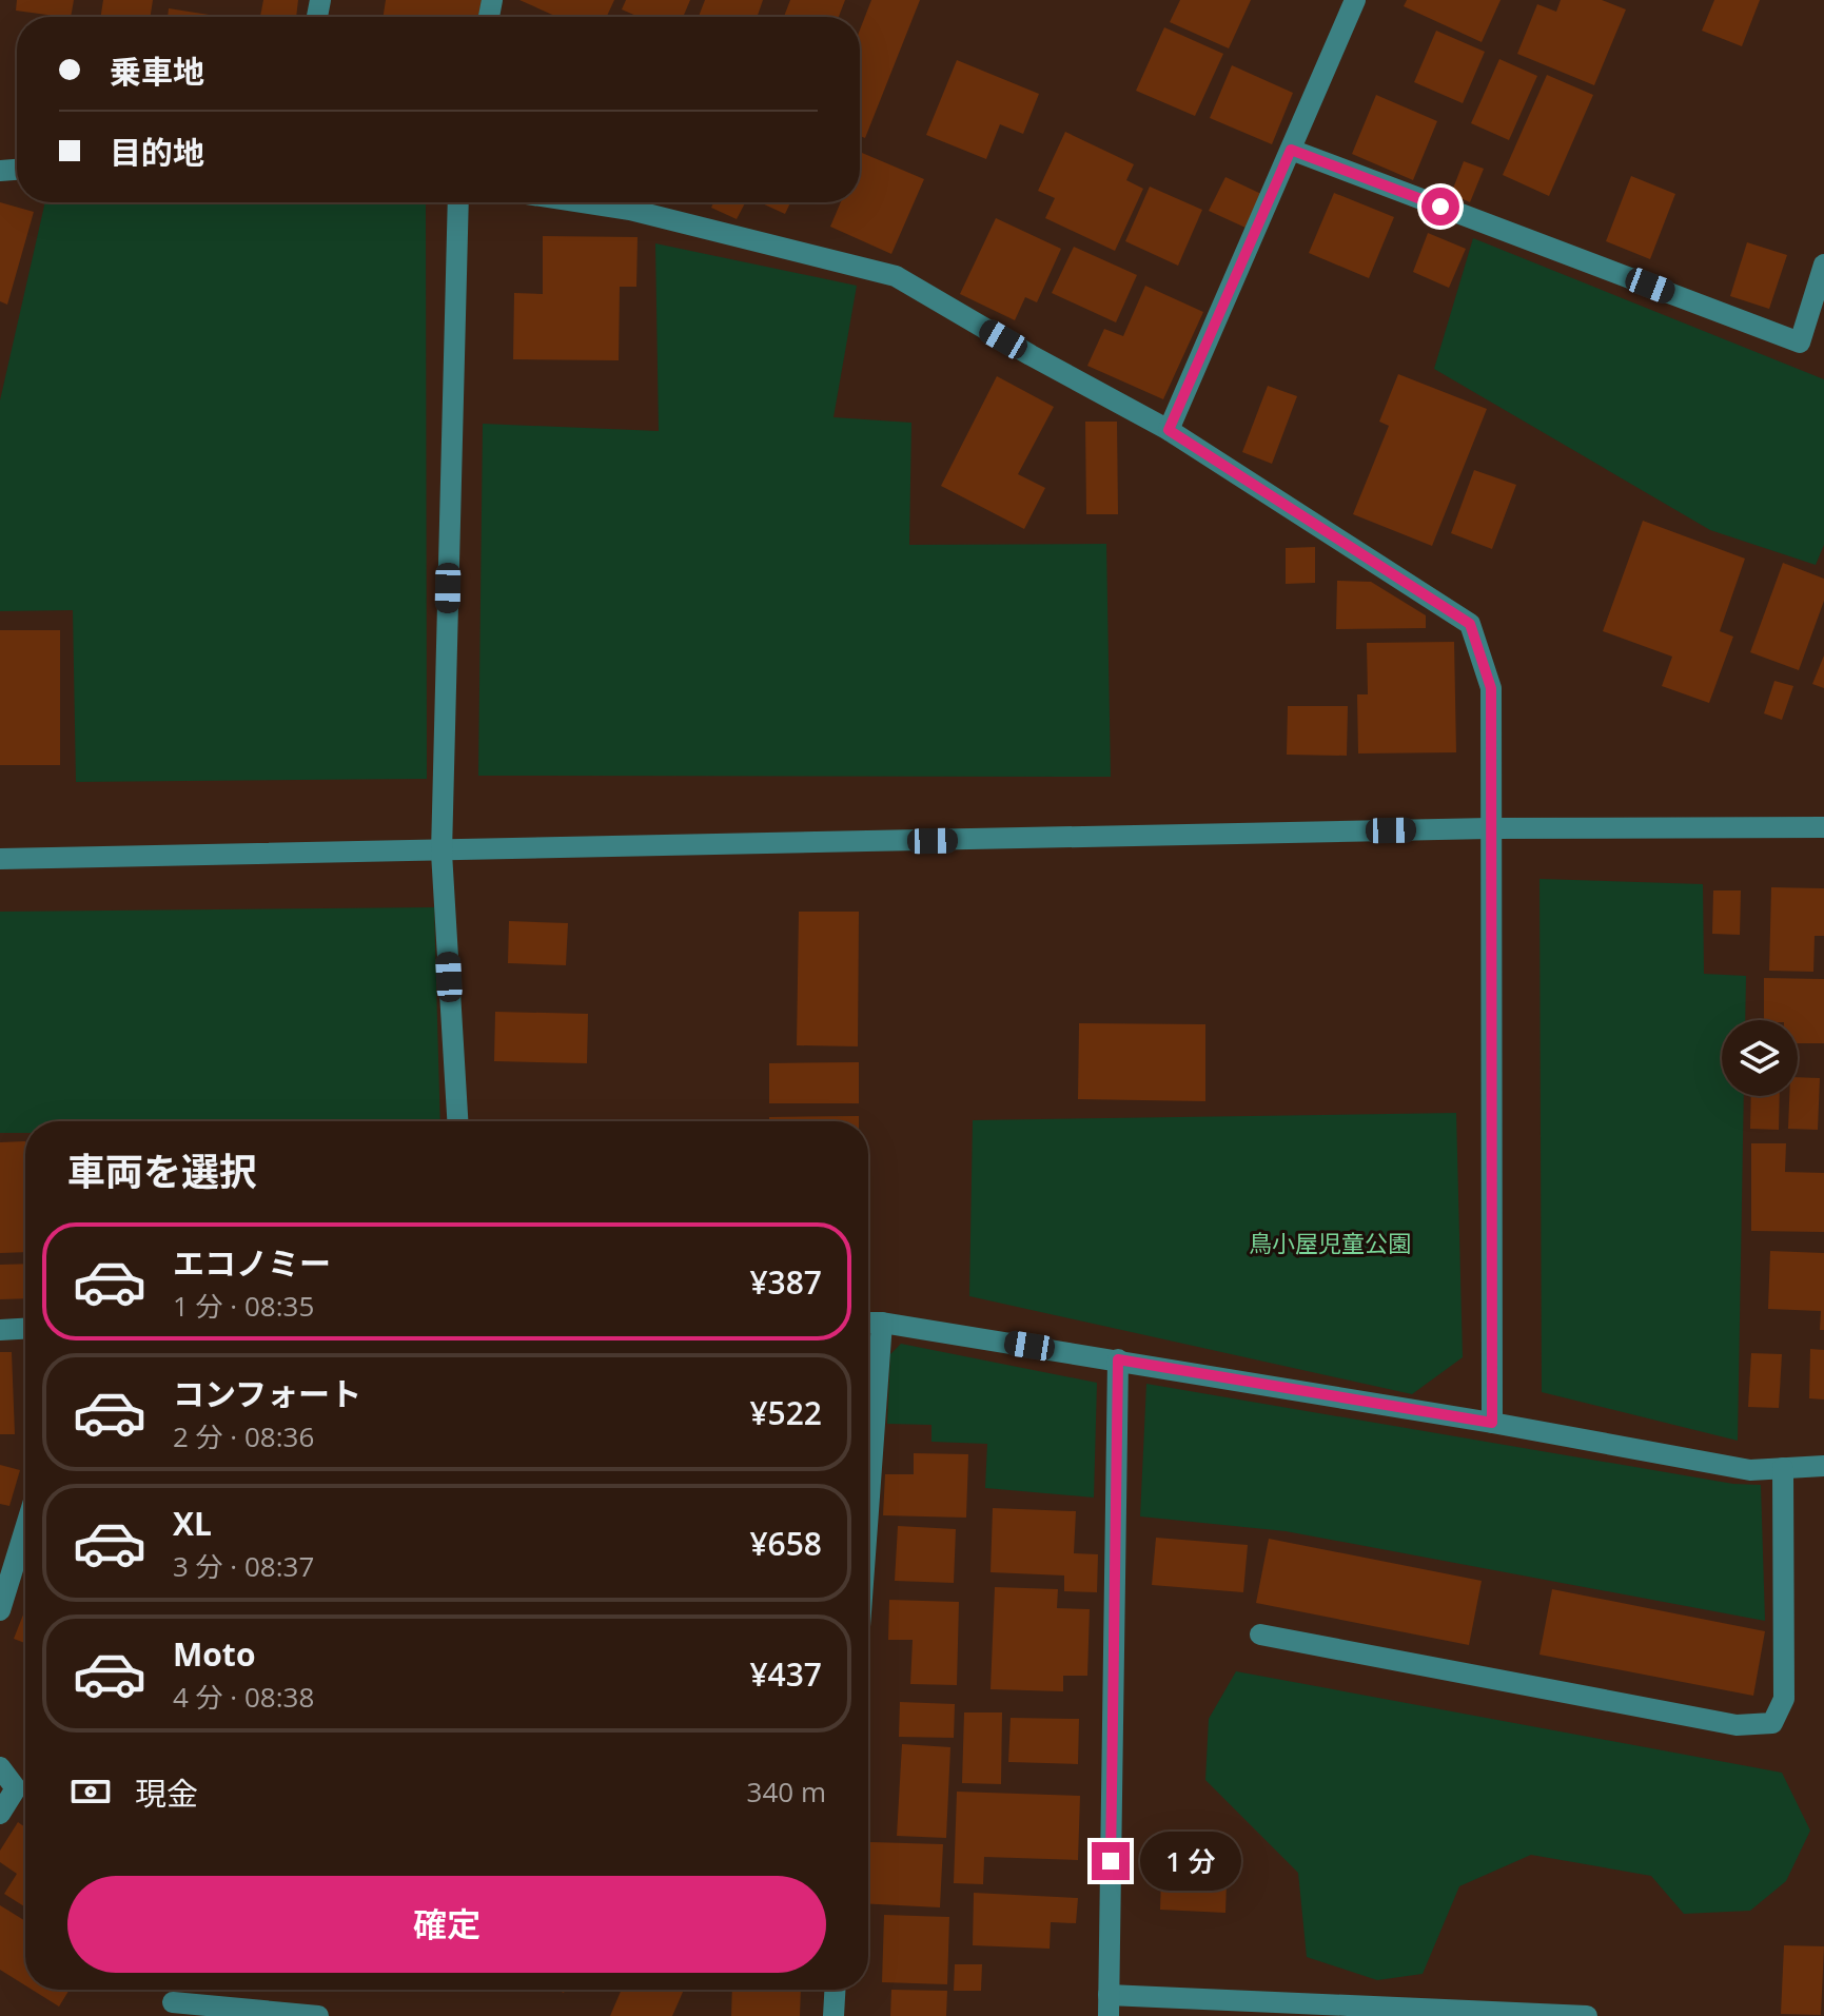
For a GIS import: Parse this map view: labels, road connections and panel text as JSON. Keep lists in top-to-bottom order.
{
  "parks": ["鳥小屋児童公園"],
  "page": {
    "banner": ["乗車地", "目的地"],
    "heading": "車両を選択",
    "list": [
      {
        "name": "エコノミー",
        "note": "1 分 · 08:35",
        "value": "¥387"
      },
      {
        "name": "コンフォート",
        "note": "2 分 · 08:36",
        "value": "¥522"
      },
      {
        "name": "XL",
        "note": "3 分 · 08:37",
        "value": "¥658"
      },
      {
        "name": "Moto",
        "note": "4 分 · 08:38",
        "value": "¥437"
      }
    ],
    "pay": ["現金", "340 m"],
    "bubble": "1 分",
    "buttons": "確定"
  }
}
